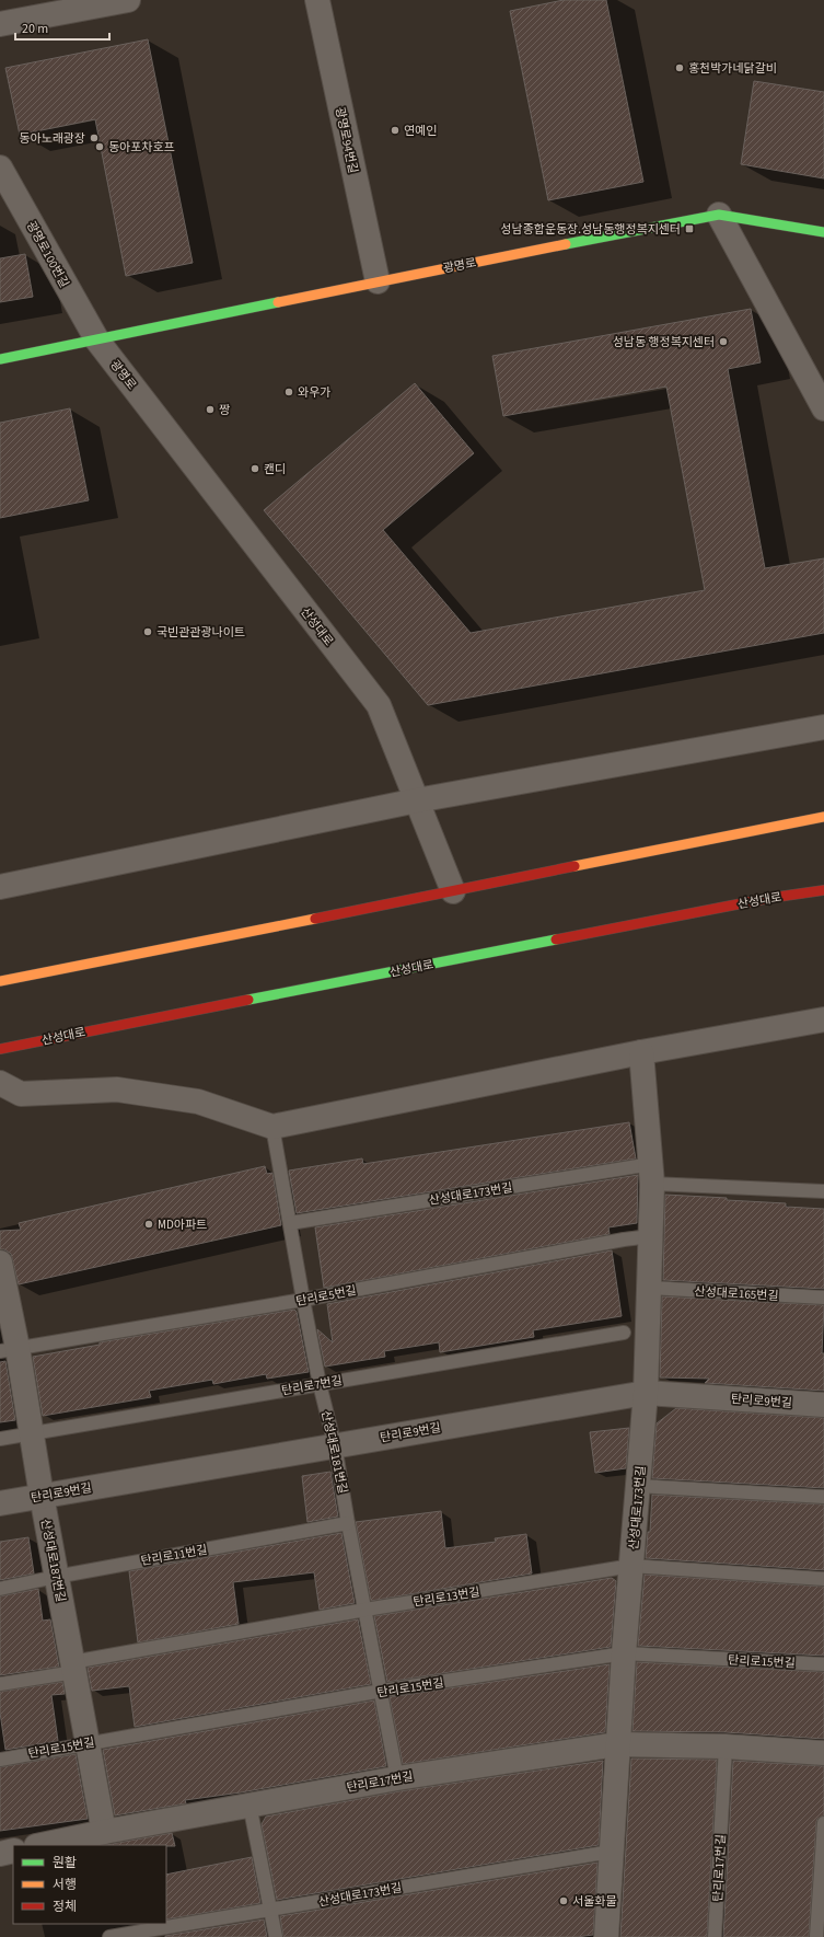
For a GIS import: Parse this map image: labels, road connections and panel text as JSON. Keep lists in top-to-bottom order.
{
  "streets": {
    "main road": ["광명로", "산성대로"],
    "street": [
      "광명로94번길",
      "광명로100번길",
      "산성대로173번길",
      "탄리로9번길",
      "산성대로187번길",
      "탄리로17번길"
    ],
    "lane": [
      "산성대로165번길",
      "탄리로5번길",
      "탄리로7번길",
      "산성대로181번길",
      "탄리로11번길",
      "탄리로13번길",
      "탄리로15번길"
    ]
  },
  "crossings": [
    ["광명로94번길", "광명로"],
    ["광명로100번길", "광명로"],
    ["광명로", "산성대로"],
    ["산성대로173번길", "산성대로165번길"],
    ["산성대로173번길", "탄리로5번길"],
    ["산성대로173번길", "탄리로9번길"],
    ["산성대로173번길", "산성대로181번길"],
    ["산성대로173번길", "탄리로13번길"],
    ["산성대로173번길", "탄리로15번길"],
    ["산성대로173번길", "탄리로17번길"],
    ["탄리로5번길", "산성대로181번길"],
    ["탄리로5번길", "산성대로187번길"],
    ["탄리로7번길", "산성대로181번길"],
    ["탄리로7번길", "산성대로187번길"],
    ["탄리로9번길", "산성대로181번길"],
    ["탄리로9번길", "산성대로187번길"],
    ["산성대로181번길", "탄리로11번길"],
    ["산성대로181번길", "탄리로13번길"],
    ["산성대로181번길", "탄리로15번길"],
    ["산성대로181번길", "탄리로17번길"],
    ["탄리로11번길", "산성대로187번길"],
    ["산성대로187번길", "탄리로13번길"],
    ["산성대로187번길", "탄리로15번길"],
    ["산성대로187번길", "탄리로17번길"]
  ],
  "places": {
    "other": [
      "홍천박가네닭갈비",
      "연예인",
      "동아노래광장",
      "동아포차호프",
      "성남동 행정복지센터",
      "와우가",
      "짱",
      "캔디",
      "국빈관관광나이트",
      "MD아파트",
      "서울화물"
    ],
    "transit": ["성남종합운동장.성남동행정복지센터"]
  },
  "legend": ["원활", "서행", "정체"],
  "scale_bar": "20 m"
}
